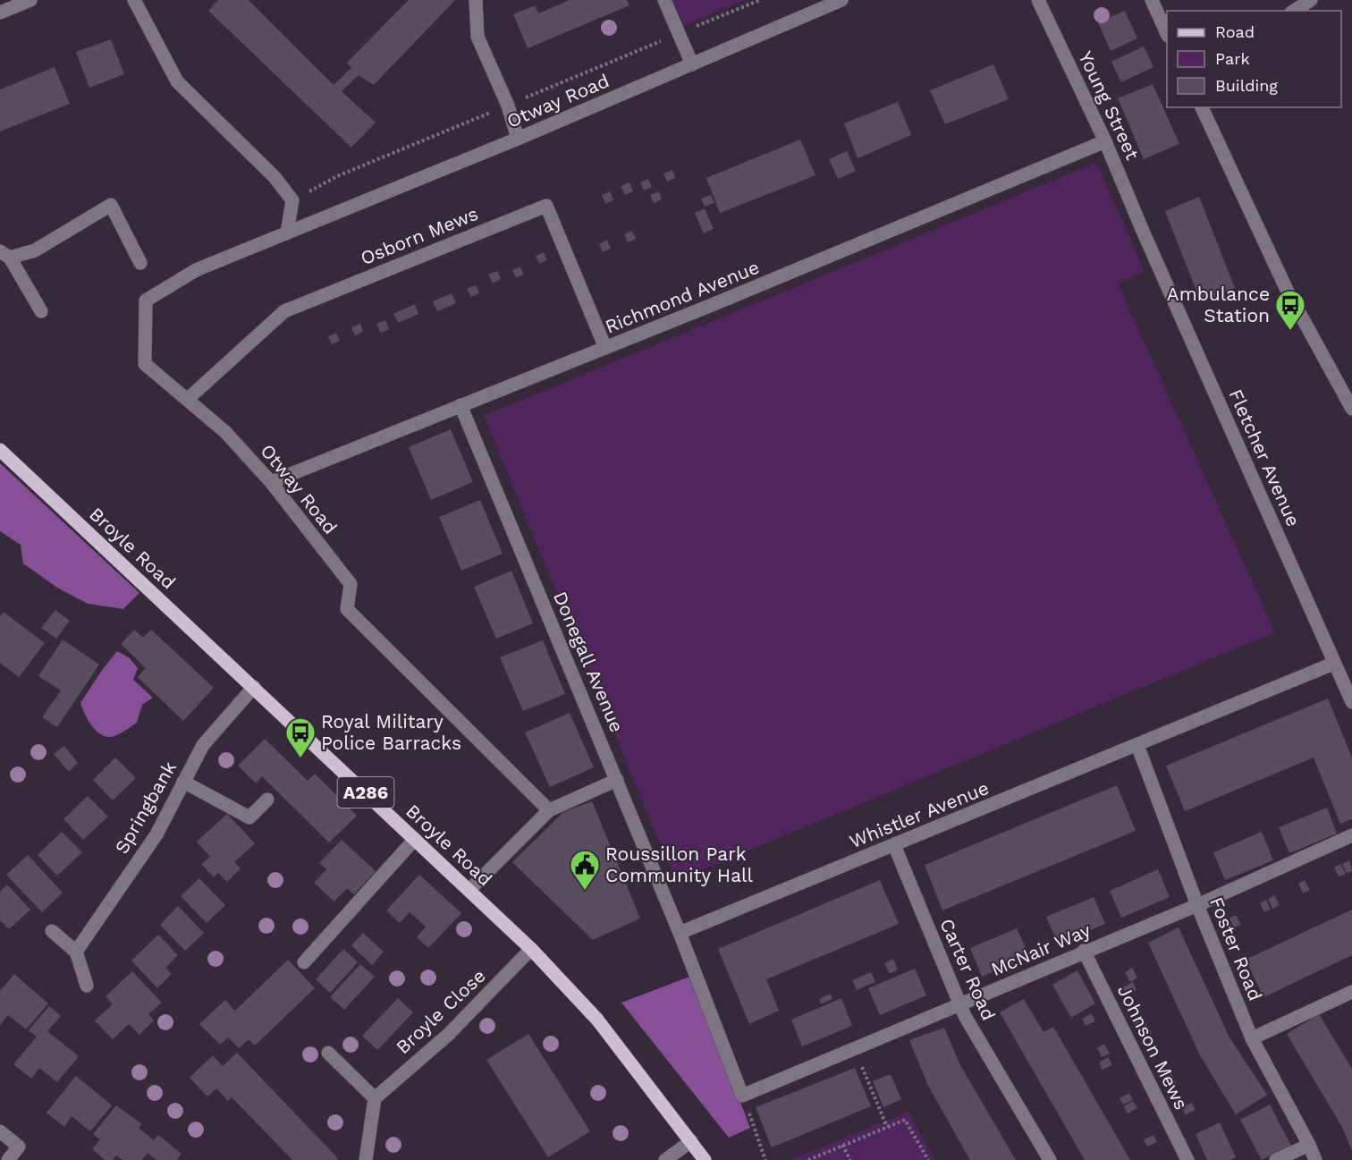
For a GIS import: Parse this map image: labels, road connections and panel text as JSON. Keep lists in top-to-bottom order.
{
  "streets": {
    "main road": ["Broyle Road", "A286"],
    "street": [
      "Otway Road",
      "Young Street",
      "Osborn Mews",
      "Richmond Avenue",
      "Fletcher Avenue",
      "Donegall Avenue",
      "Springbank",
      "Whistler Avenue",
      "Foster Road",
      "McNair Way",
      "Carter Road",
      "Broyle Close",
      "Johnson Mews"
    ]
  },
  "crossings": [
    ["Otway Road", "Osborn Mews"],
    ["Otway Road", "Richmond Avenue"],
    ["Young Street", "Richmond Avenue"],
    ["Young Street", "Fletcher Avenue"],
    ["Osborn Mews", "Richmond Avenue"],
    ["Richmond Avenue", "Donegall Avenue"],
    ["Fletcher Avenue", "Whistler Avenue"],
    ["Broyle Road", "Springbank"],
    ["Broyle Road", "Broyle Close"],
    ["Donegall Avenue", "Whistler Avenue"],
    ["Whistler Avenue", "Foster Road"],
    ["Whistler Avenue", "Carter Road"],
    ["Foster Road", "McNair Way"],
    ["McNair Way", "Carter Road"],
    ["McNair Way", "Johnson Mews"]
  ],
  "places": {
    "bus stop": ["Ambulance Station", "Royal Military Police Barracks"],
    "public building": ["Roussillon Park Community Hall"]
  },
  "legend": ["Road", "Park", "Building"]
}
